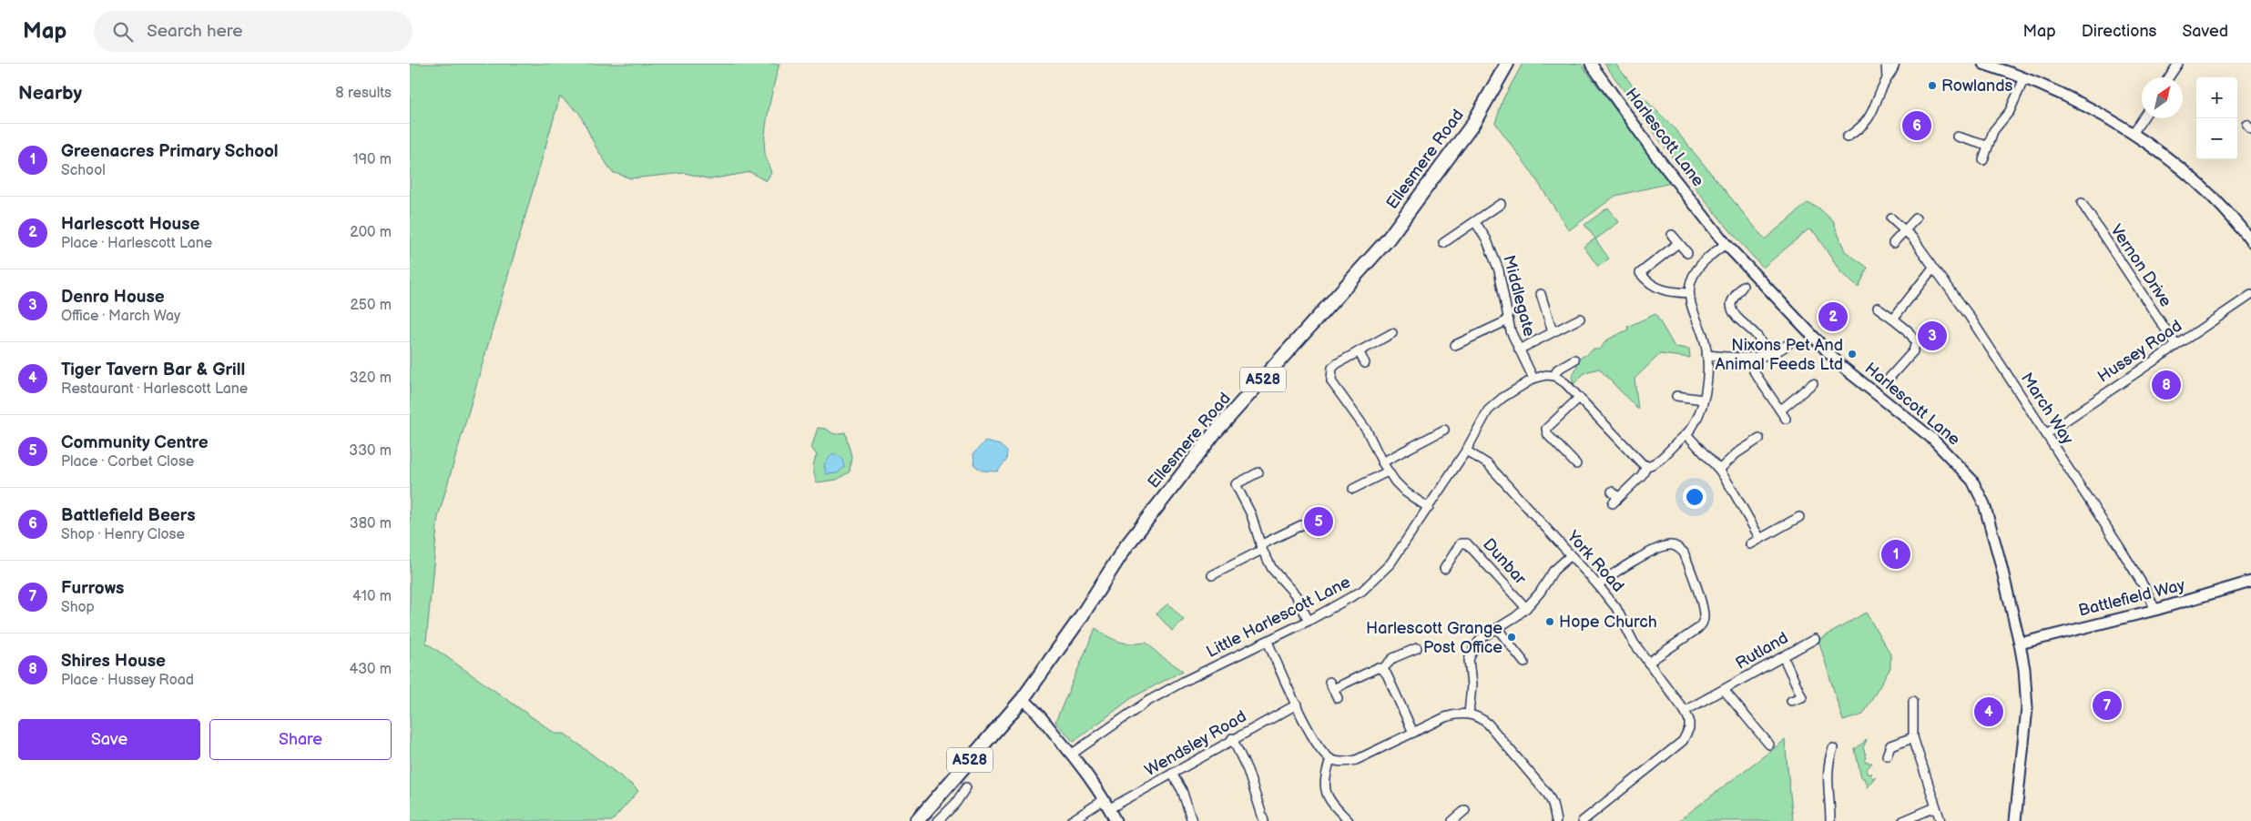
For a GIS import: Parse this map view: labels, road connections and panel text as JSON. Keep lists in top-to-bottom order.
{
  "streets": {
    "main road": ["Ellesmere Road", "A528"],
    "street": [
      "Harlescott Lane",
      "Vernon Drive",
      "Middlegate",
      "Hussey Road",
      "March Way",
      "Dunbar",
      "York Road",
      "Battlefield Way",
      "Little Harlescott Lane",
      "Rutland",
      "Wendsley Road"
    ]
  },
  "crossings": [
    ["Harlescott Lane", "Battlefield Way"],
    ["Vernon Drive", "Hussey Road"],
    ["Middlegate", "Little Harlescott Lane"],
    ["Hussey Road", "March Way"],
    ["March Way", "Battlefield Way"],
    ["York Road", "Little Harlescott Lane"],
    ["York Road", "Rutland"]
  ],
  "places": [
    "Rowlands",
    "Nixons Pet And Animal Feeds Ltd",
    "Hope Church",
    "Harlescott Grange Post Office"
  ],
  "north": "top right",
  "page": {
    "header": "Map",
    "search": "Search here",
    "nav": ["Map", "Directions", "Saved"],
    "heading": ["Nearby", "8 results"],
    "map_buttons": ["+", "−"],
    "pins": [
      "6",
      "2",
      "3",
      "8",
      "5",
      "1",
      "7",
      "4"
    ],
    "list": [
      {
        "mark": "1",
        "name": "Greenacres Primary School",
        "note": "School",
        "value": "190 m"
      },
      {
        "mark": "2",
        "name": "Harlescott House",
        "note": "Place · Harlescott Lane",
        "value": "200 m"
      },
      {
        "mark": "3",
        "name": "Denro House",
        "note": "Office · March Way",
        "value": "250 m"
      },
      {
        "mark": "4",
        "name": "Tiger Tavern Bar & Grill",
        "note": "Restaurant · Harlescott Lane",
        "value": "320 m"
      },
      {
        "mark": "5",
        "name": "Community Centre",
        "note": "Place · Corbet Close",
        "value": "330 m"
      },
      {
        "mark": "6",
        "name": "Battlefield Beers",
        "note": "Shop · Henry Close",
        "value": "380 m"
      },
      {
        "mark": "7",
        "name": "Furrows",
        "note": "Shop",
        "value": "410 m"
      },
      {
        "mark": "8",
        "name": "Shires House",
        "note": "Place · Hussey Road",
        "value": "430 m"
      }
    ],
    "buttons": ["Save", "Share"]
  }
}
